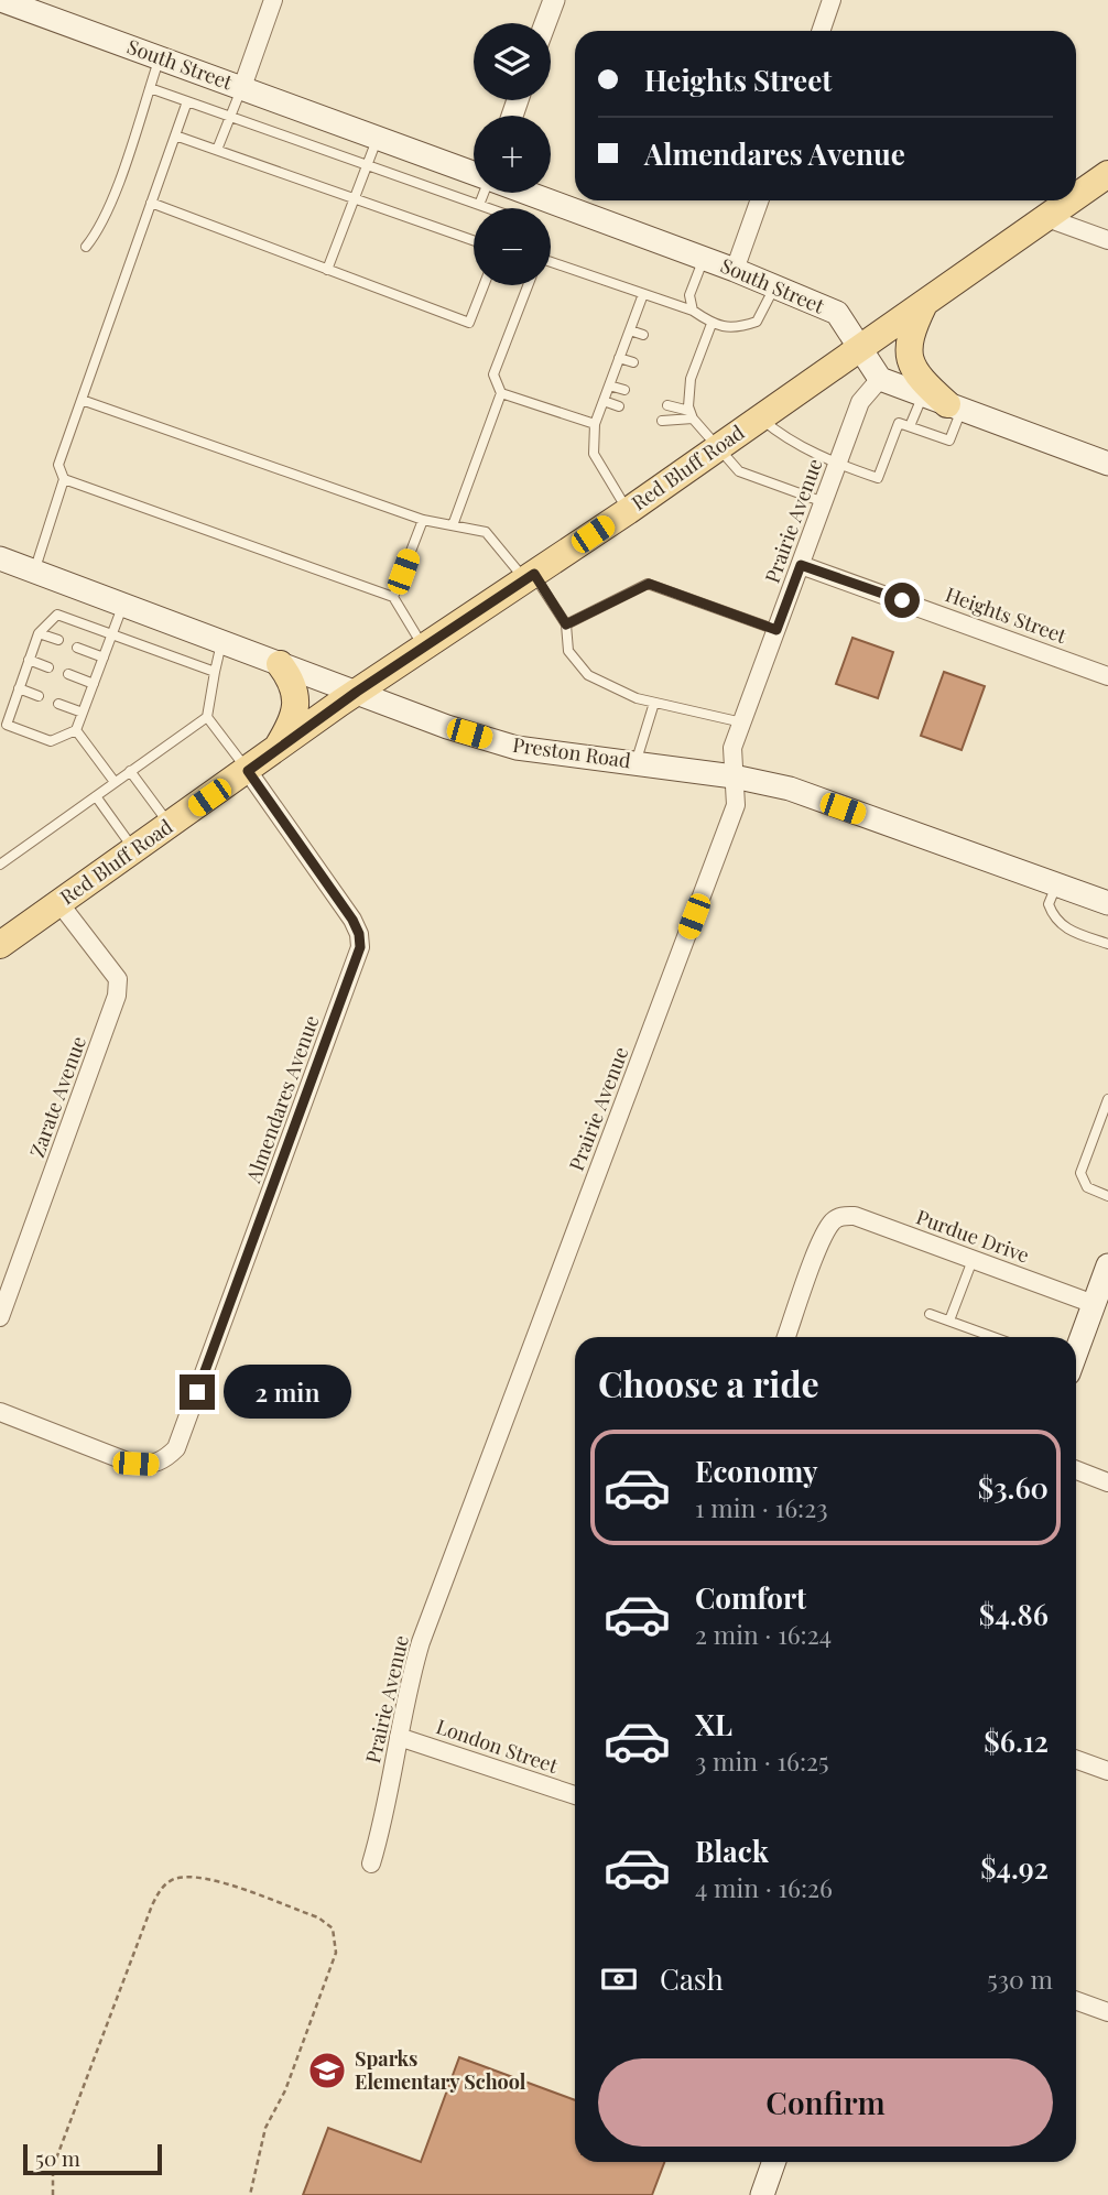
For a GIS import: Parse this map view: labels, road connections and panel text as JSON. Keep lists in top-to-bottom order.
{
  "streets": {
    "main road": ["South Street", "Red Bluff Road", "Preston Road"],
    "street": [
      "Prairie Avenue",
      "Heights Street",
      "Zarate Avenue",
      "Almendares Avenue",
      "Purdue Drive",
      "London Street"
    ]
  },
  "crossings": [
    ["South Street", "Red Bluff Road"],
    ["South Street", "Prairie Avenue"],
    ["Red Bluff Road", "Preston Road"],
    ["Red Bluff Road", "Zarate Avenue"],
    ["Red Bluff Road", "Almendares Avenue"],
    ["Prairie Avenue", "Heights Street"],
    ["Prairie Avenue", "Preston Road"],
    ["Prairie Avenue", "London Street"]
  ],
  "places": {
    "school or university": ["Sparks Elementary School"]
  },
  "scale_bar": "50 m",
  "page": {
    "map_buttons": ["+", "−"],
    "banner": ["Heights Street", "Almendares Avenue"],
    "heading": "Choose a ride",
    "bubble": "2 min",
    "list": [
      {
        "name": "Economy",
        "note": "1 min · 16:23",
        "value": "$3.60"
      },
      {
        "name": "Comfort",
        "note": "2 min · 16:24",
        "value": "$4.86"
      },
      {
        "name": "XL",
        "note": "3 min · 16:25",
        "value": "$6.12"
      },
      {
        "name": "Black",
        "note": "4 min · 16:26",
        "value": "$4.92"
      }
    ],
    "pay": ["Cash", "530 m"],
    "buttons": "Confirm",
    "scale": "50 m"
  }
}
